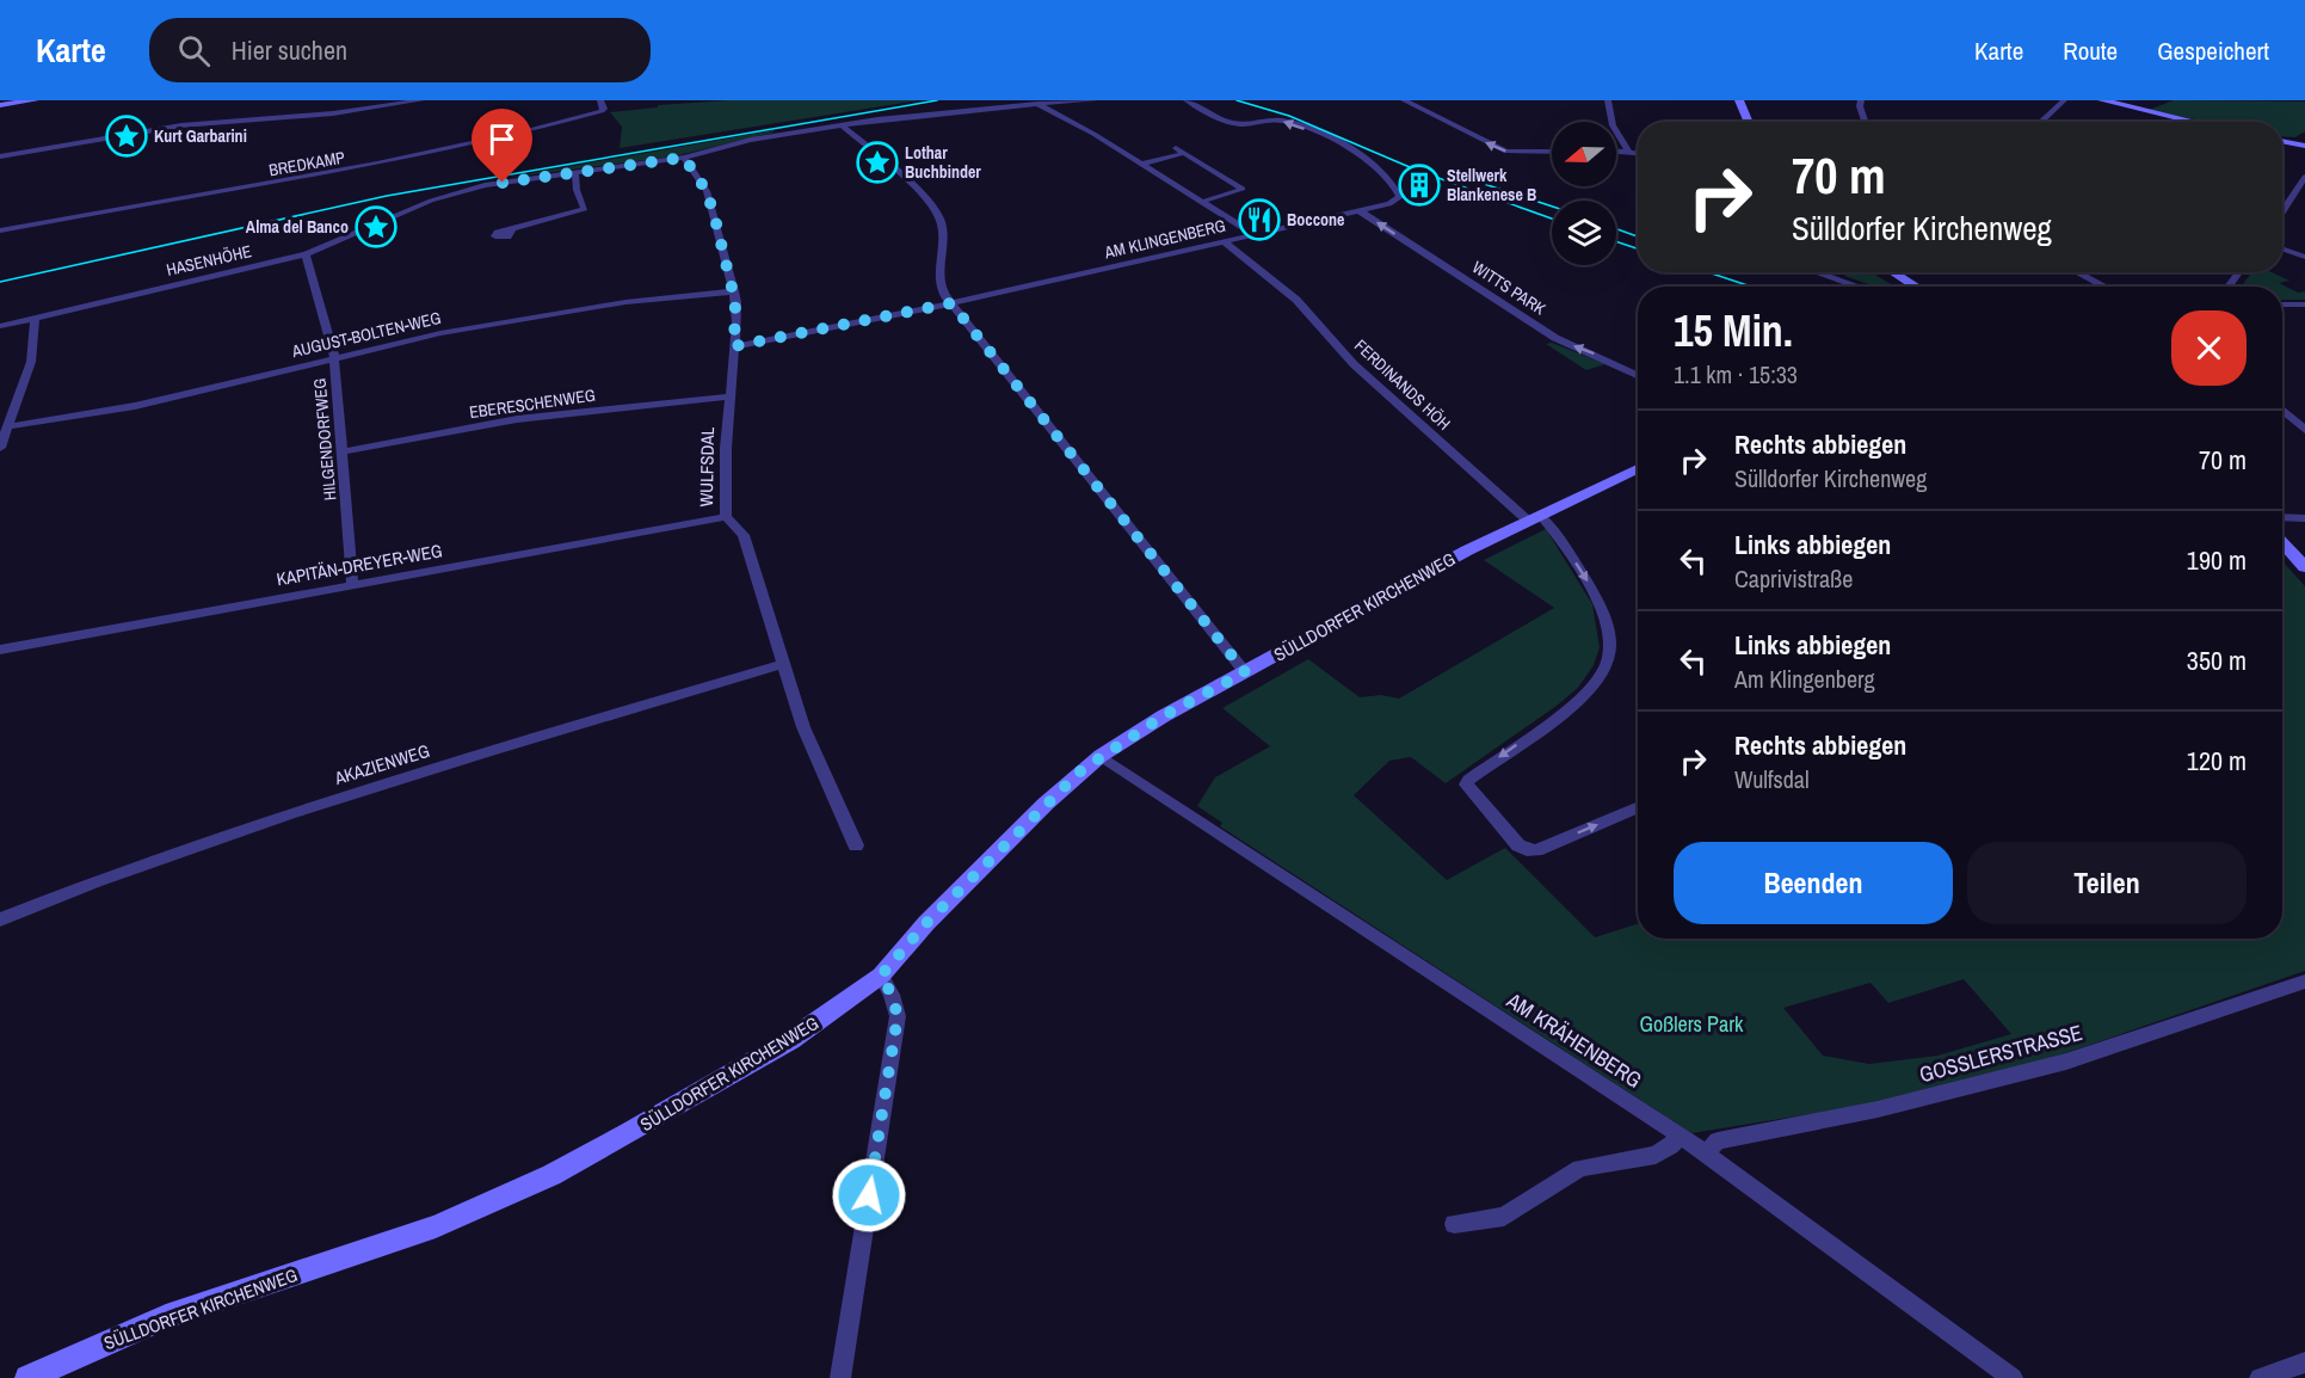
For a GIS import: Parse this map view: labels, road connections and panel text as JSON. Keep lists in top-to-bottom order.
{
  "streets": {
    "street": [
      "BREDKAMP",
      "AM KLINGENBERG",
      "HASENHÖHE",
      "WITTS PARK",
      "AUGUST-BOLTEN-WEG",
      "FERDINANDS HÖH",
      "EBERESCHENWEG",
      "HILGENDORFWEG",
      "WULFSDAL",
      "KAPITÄN-DREYER-WEG",
      "SÜLLDORFER KIRCHENWEG",
      "AKAZIENWEG",
      "AM KRÄHENBERG",
      "GOSSLERSTRASSE"
    ]
  },
  "crossings": [
    ["AM KLINGENBERG", "WITTS PARK"],
    ["AM KLINGENBERG", "FERDINANDS HÖH"],
    ["AM KLINGENBERG", "WULFSDAL"],
    ["HASENHÖHE", "HILGENDORFWEG"],
    ["HASENHÖHE", "WULFSDAL"],
    ["AUGUST-BOLTEN-WEG", "HILGENDORFWEG"],
    ["AUGUST-BOLTEN-WEG", "WULFSDAL"],
    ["FERDINANDS HÖH", "SÜLLDORFER KIRCHENWEG"],
    ["EBERESCHENWEG", "HILGENDORFWEG"],
    ["EBERESCHENWEG", "WULFSDAL"],
    ["HILGENDORFWEG", "KAPITÄN-DREYER-WEG"],
    ["WULFSDAL", "KAPITÄN-DREYER-WEG"],
    ["WULFSDAL", "AKAZIENWEG"],
    ["SÜLLDORFER KIRCHENWEG", "AM KRÄHENBERG"],
    ["AM KRÄHENBERG", "GOSSLERSTRASSE"]
  ],
  "one_way": ["WITTS PARK"],
  "parks": ["Goßlers Park"],
  "places": {
    "place": ["Kurt Garbarini", "Lothar Buchbinder", "Alma del Banco"],
    "building": ["Stellwerk Blankenese B"],
    "restaurant": ["Boccone"]
  },
  "north": "left",
  "page": {
    "header": "Karte",
    "search": "Hier suchen",
    "nav": ["Karte", "Route", "Gespeichert"],
    "turn": ["70 m", "Sülldorfer Kirchenweg"],
    "heading": ["15 Min.", "1.1 km · 15:33"],
    "list": [
      {
        "name": "Rechts abbiegen",
        "note": "Sülldorfer Kirchenweg",
        "value": "70 m"
      },
      {
        "name": "Links abbiegen",
        "note": "Caprivistraße",
        "value": "190 m"
      },
      {
        "name": "Links abbiegen",
        "note": "Am Klingenberg",
        "value": "350 m"
      },
      {
        "name": "Rechts abbiegen",
        "note": "Wulfsdal",
        "value": "120 m"
      }
    ],
    "buttons": ["Beenden", "Teilen"]
  }
}
